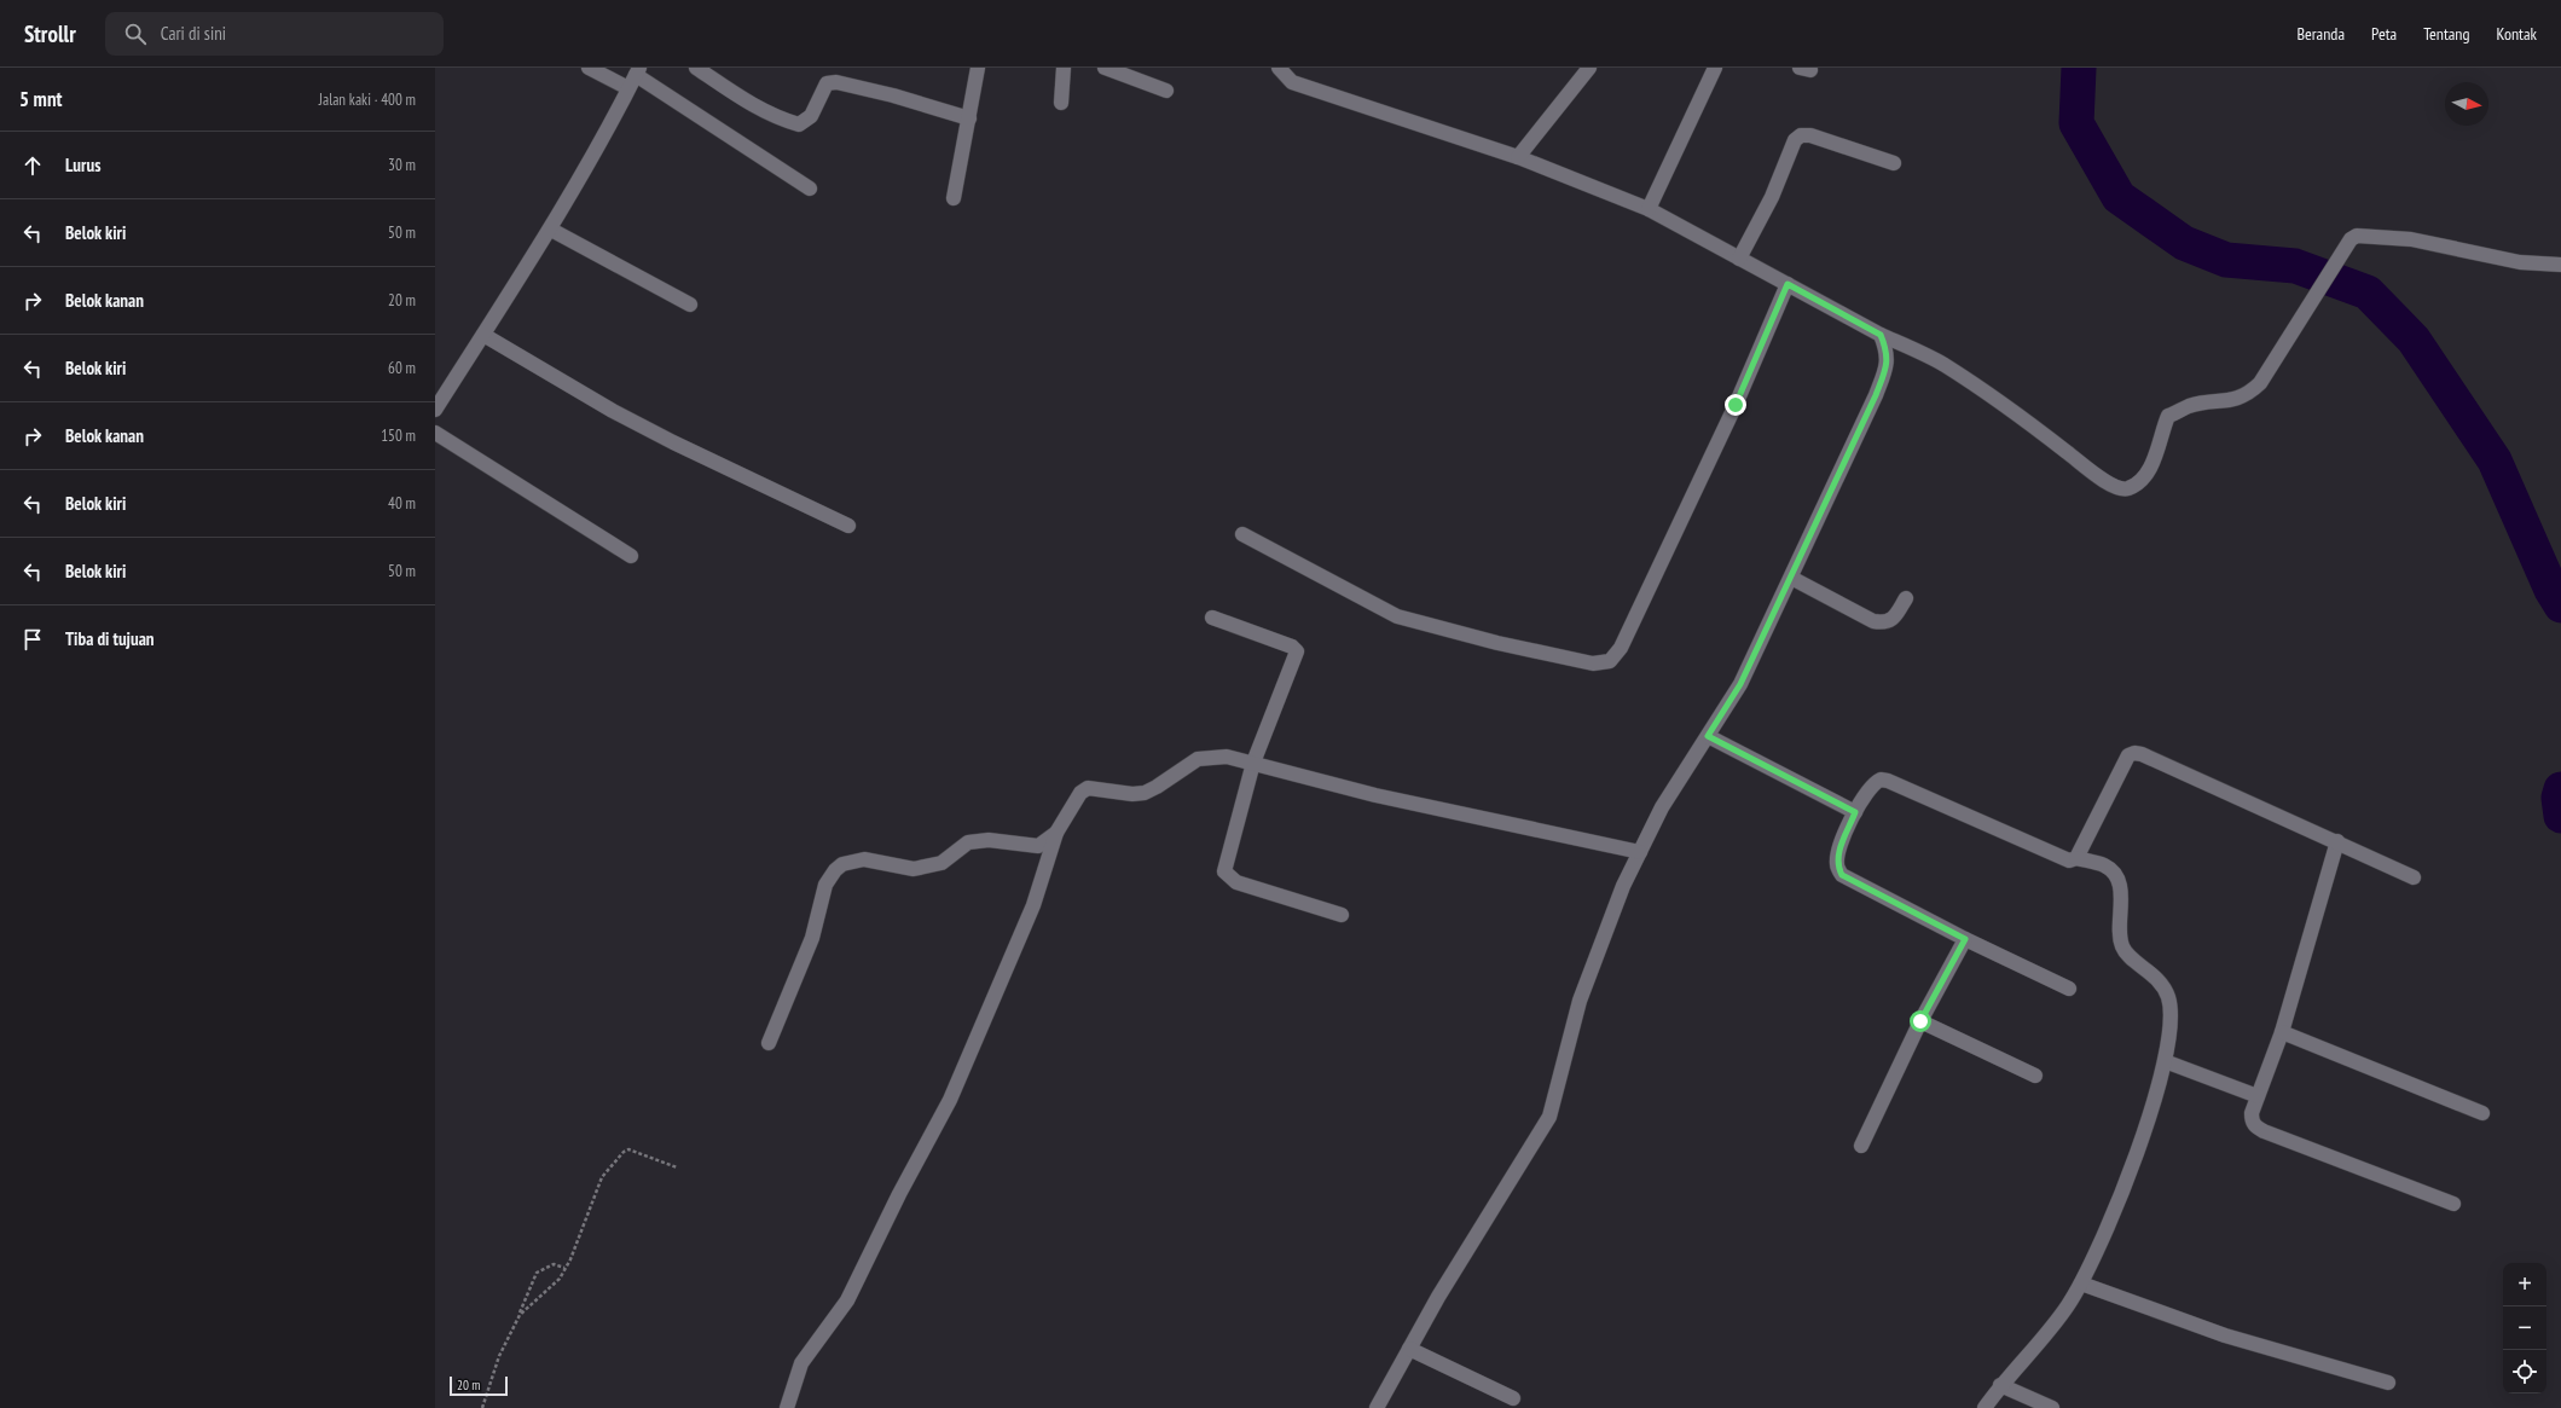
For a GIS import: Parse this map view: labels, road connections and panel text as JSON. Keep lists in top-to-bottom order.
{
  "scale_bar": "20 m",
  "north": "right",
  "page": {
    "header": "Strollr",
    "search": "Cari di sini",
    "nav": [
      "Beranda",
      "Peta",
      "Tentang",
      "Kontak"
    ],
    "heading": ["5 mnt", "Jalan kaki · 400 m"],
    "list": [
      ["Lurus", "30 m"],
      ["Belok kiri", "50 m"],
      ["Belok kanan", "20 m"],
      ["Belok kiri", "60 m"],
      ["Belok kanan", "150 m"],
      ["Belok kiri", "40 m"],
      ["Belok kiri", "50 m"],
      "Tiba di tujuan"
    ],
    "map_buttons": ["+", "−"],
    "scale": "20 m"
  }
}
